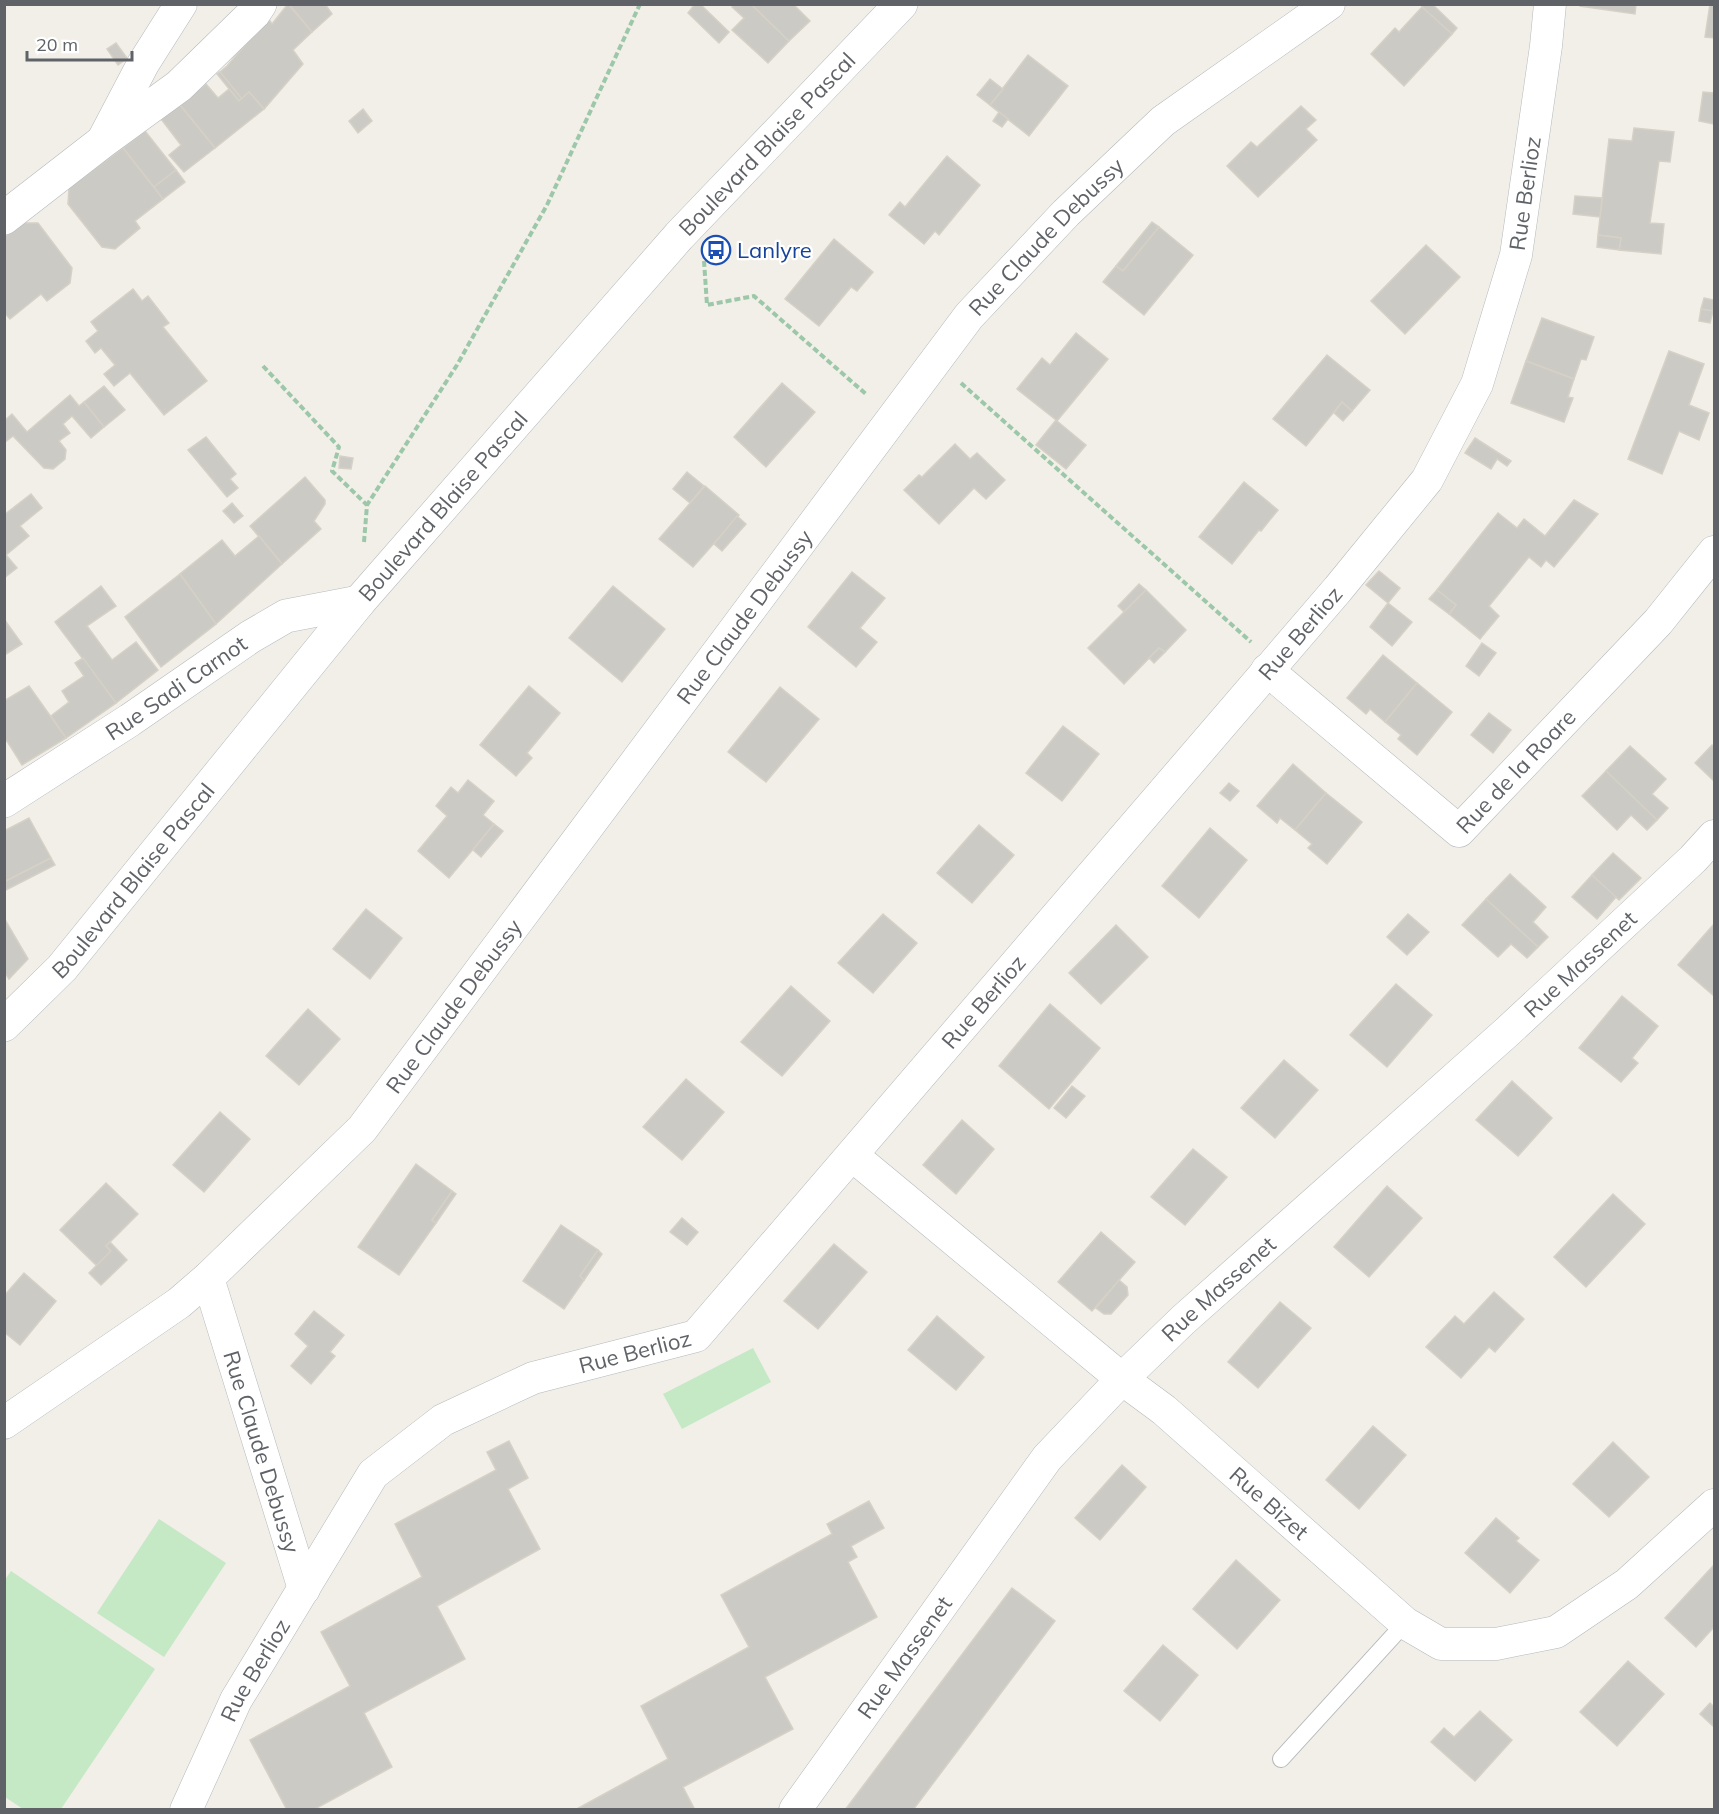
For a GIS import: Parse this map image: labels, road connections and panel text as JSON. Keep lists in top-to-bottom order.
{
  "streets": {
    "main road": ["Boulevard Blaise Pascal", "Rue Sadi Carnot"],
    "street": [
      "Rue Berlioz",
      "Rue Claude Debussy",
      "Rue de la Roare",
      "Rue Massenet",
      "Rue Bizet"
    ]
  },
  "crossings": [
    ["Boulevard Blaise Pascal", "Rue Sadi Carnot"],
    ["Rue Berlioz", "Rue Claude Debussy"],
    ["Rue Berlioz", "Rue de la Roare"],
    ["Rue Berlioz", "Rue Bizet"],
    ["Rue Massenet", "Rue Bizet"]
  ],
  "places": {
    "bus stop": ["Lanlyre"]
  },
  "scale_bar": "20 m"
}
